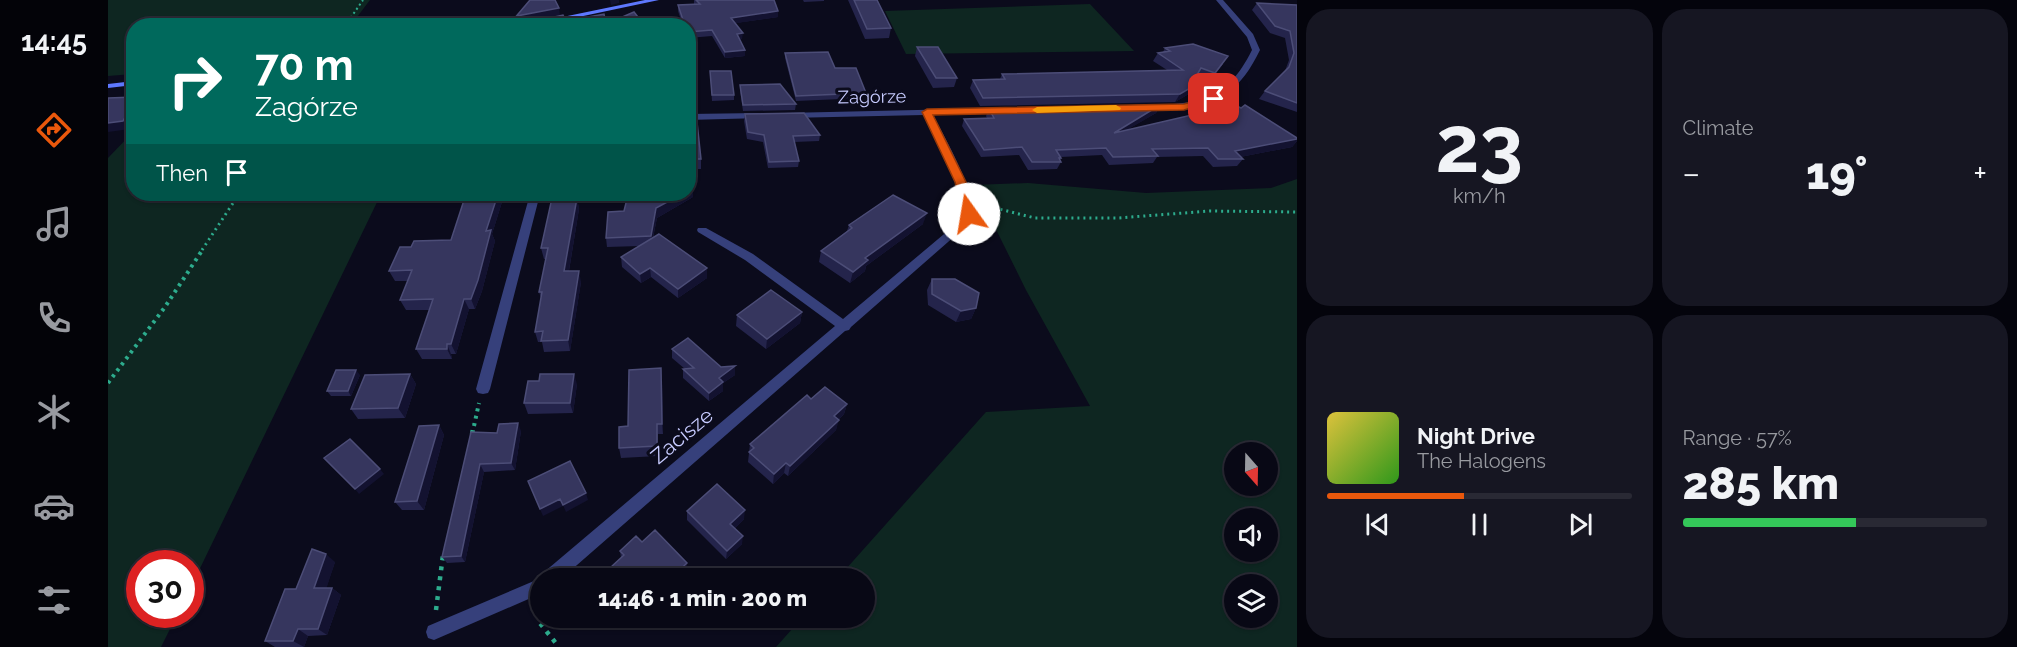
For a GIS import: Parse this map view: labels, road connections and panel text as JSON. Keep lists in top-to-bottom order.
{
  "streets": {
    "street": ["Zagórze", "Zacisze"]
  },
  "north": "bottom",
  "page": {
    "tabs": "14:45",
    "tile": [
      ["23", "km/h"],
      "Climate",
      ["Range · 57%", "285 km"]
    ],
    "turn": ["70 m", "Zagórze"],
    "then": "Then",
    "heat": ["−", "19°", "+"],
    "song": ["Night Drive", "The Halogens"],
    "limit": "30",
    "trip": "14:46 · 1 min · 200 m"
  }
}
